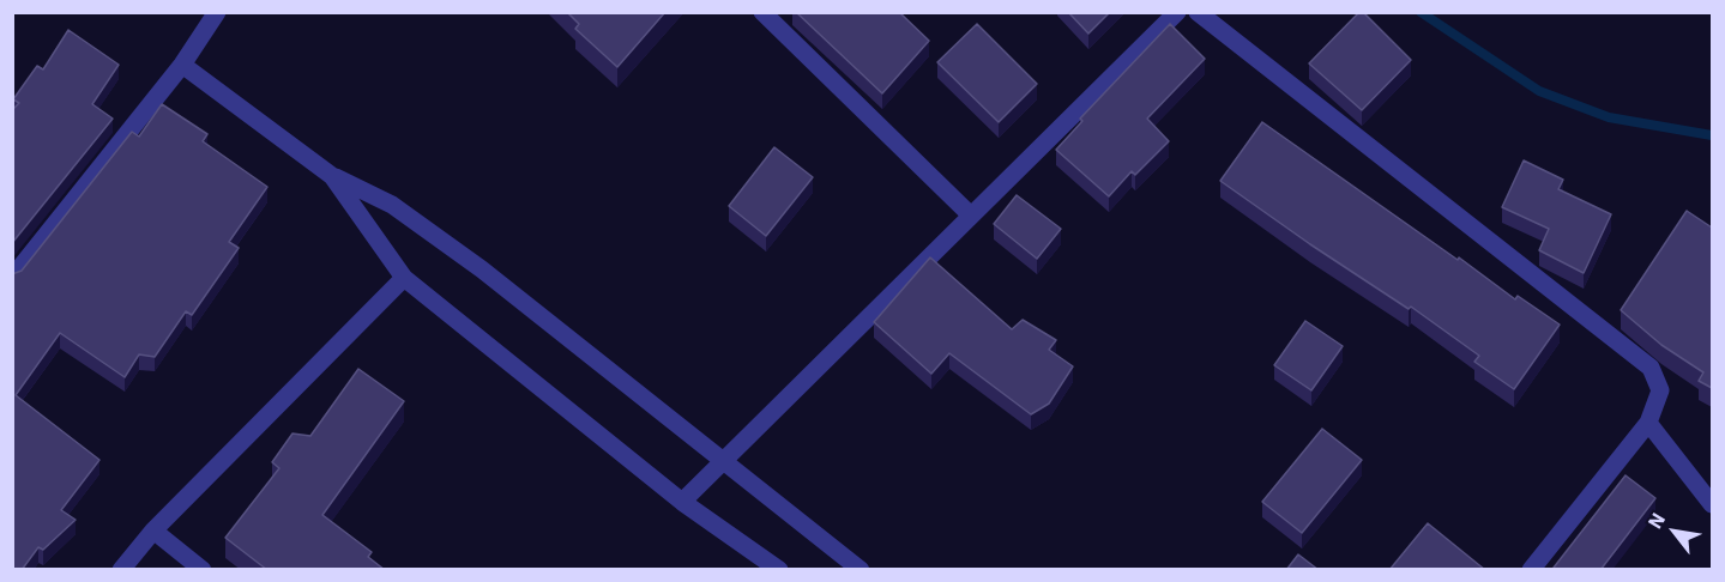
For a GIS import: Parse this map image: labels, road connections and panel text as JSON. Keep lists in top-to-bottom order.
{
  "north": "top left"
}
